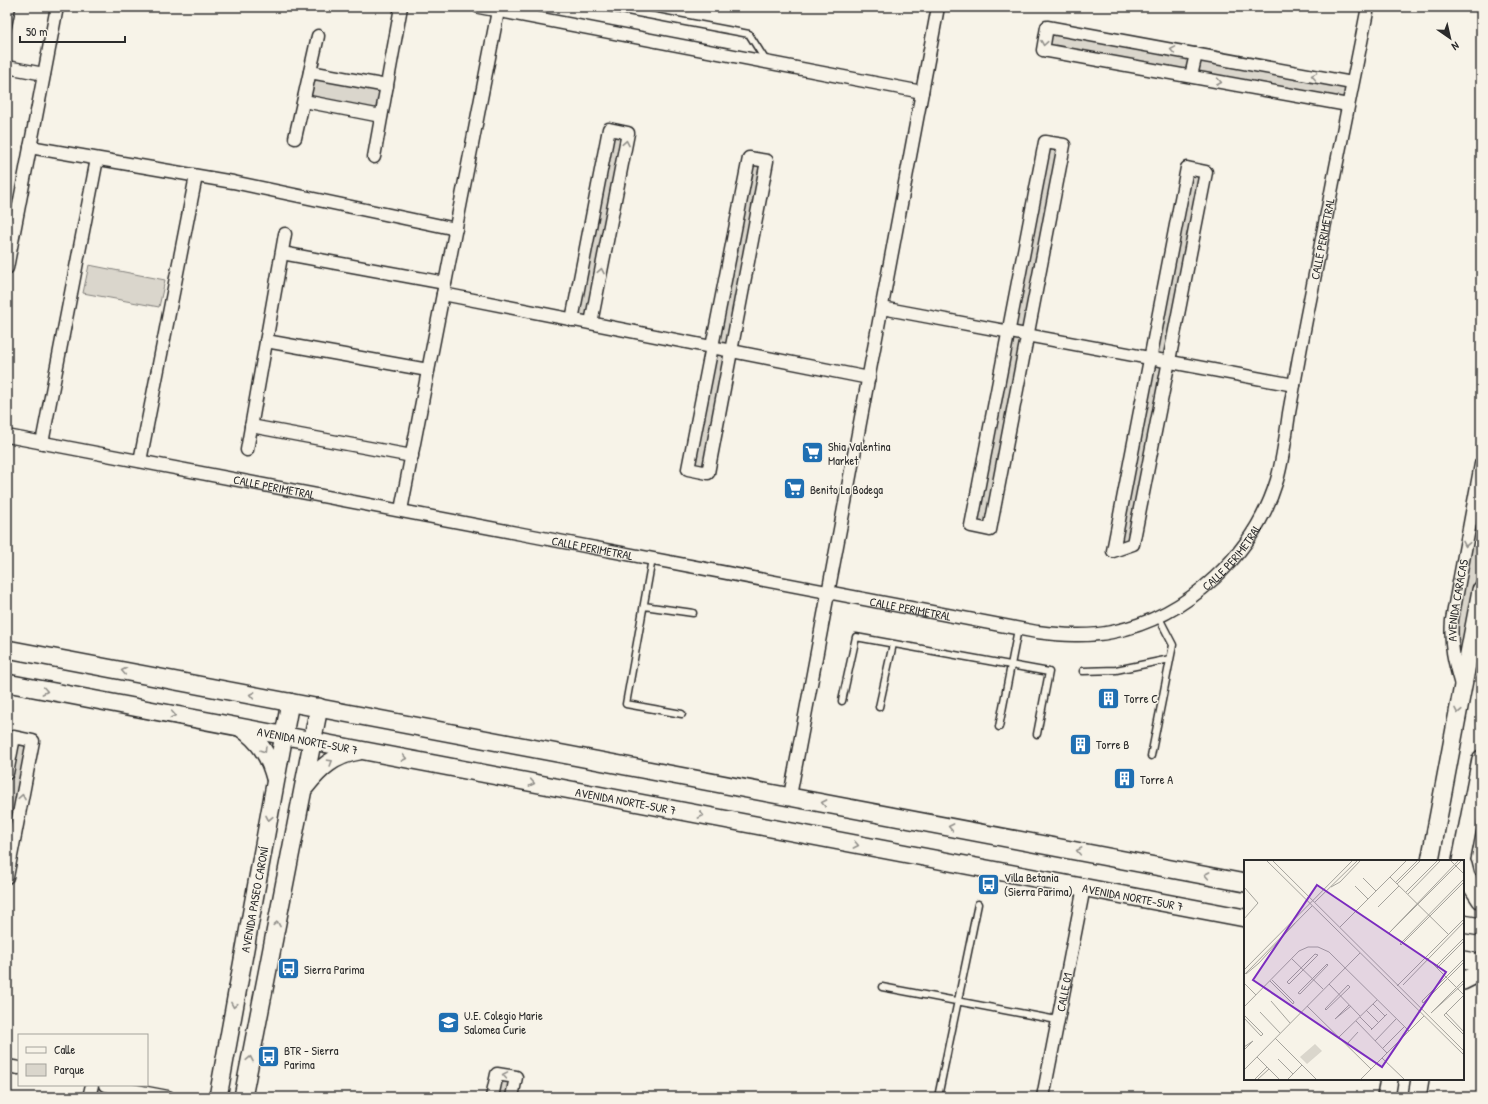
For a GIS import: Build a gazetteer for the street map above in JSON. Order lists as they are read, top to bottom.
{
  "streets": {
    "main road": ["AVENIDA CARACAS", "AVENIDA NORTE-SUR 7", "AVENIDA PASEO CARONÍ"],
    "street": ["CALLE PERIMETRAL", "CALLE 01"]
  },
  "crossings": [
    ["AVENIDA NORTE-SUR 7", "AVENIDA PASEO CARONÍ"],
    ["AVENIDA NORTE-SUR 7", "CALLE 01"]
  ],
  "one_way": ["AVENIDA CARACAS"],
  "places": {
    "supermarket": ["Shia Valentina Market", "Benito La Bodega"],
    "building": ["Torre C", "Torre B", "Torre A"],
    "bus stop": ["Villa Betania (Sierra Parima)", "Sierra Parima", "BTR - Sierra Parima"],
    "school or university": ["U.E. Colegio Marie Salomea Curie"]
  },
  "legend": ["Calle", "Parque"],
  "scale_bar": "50 m",
  "north": "bottom right"
}
